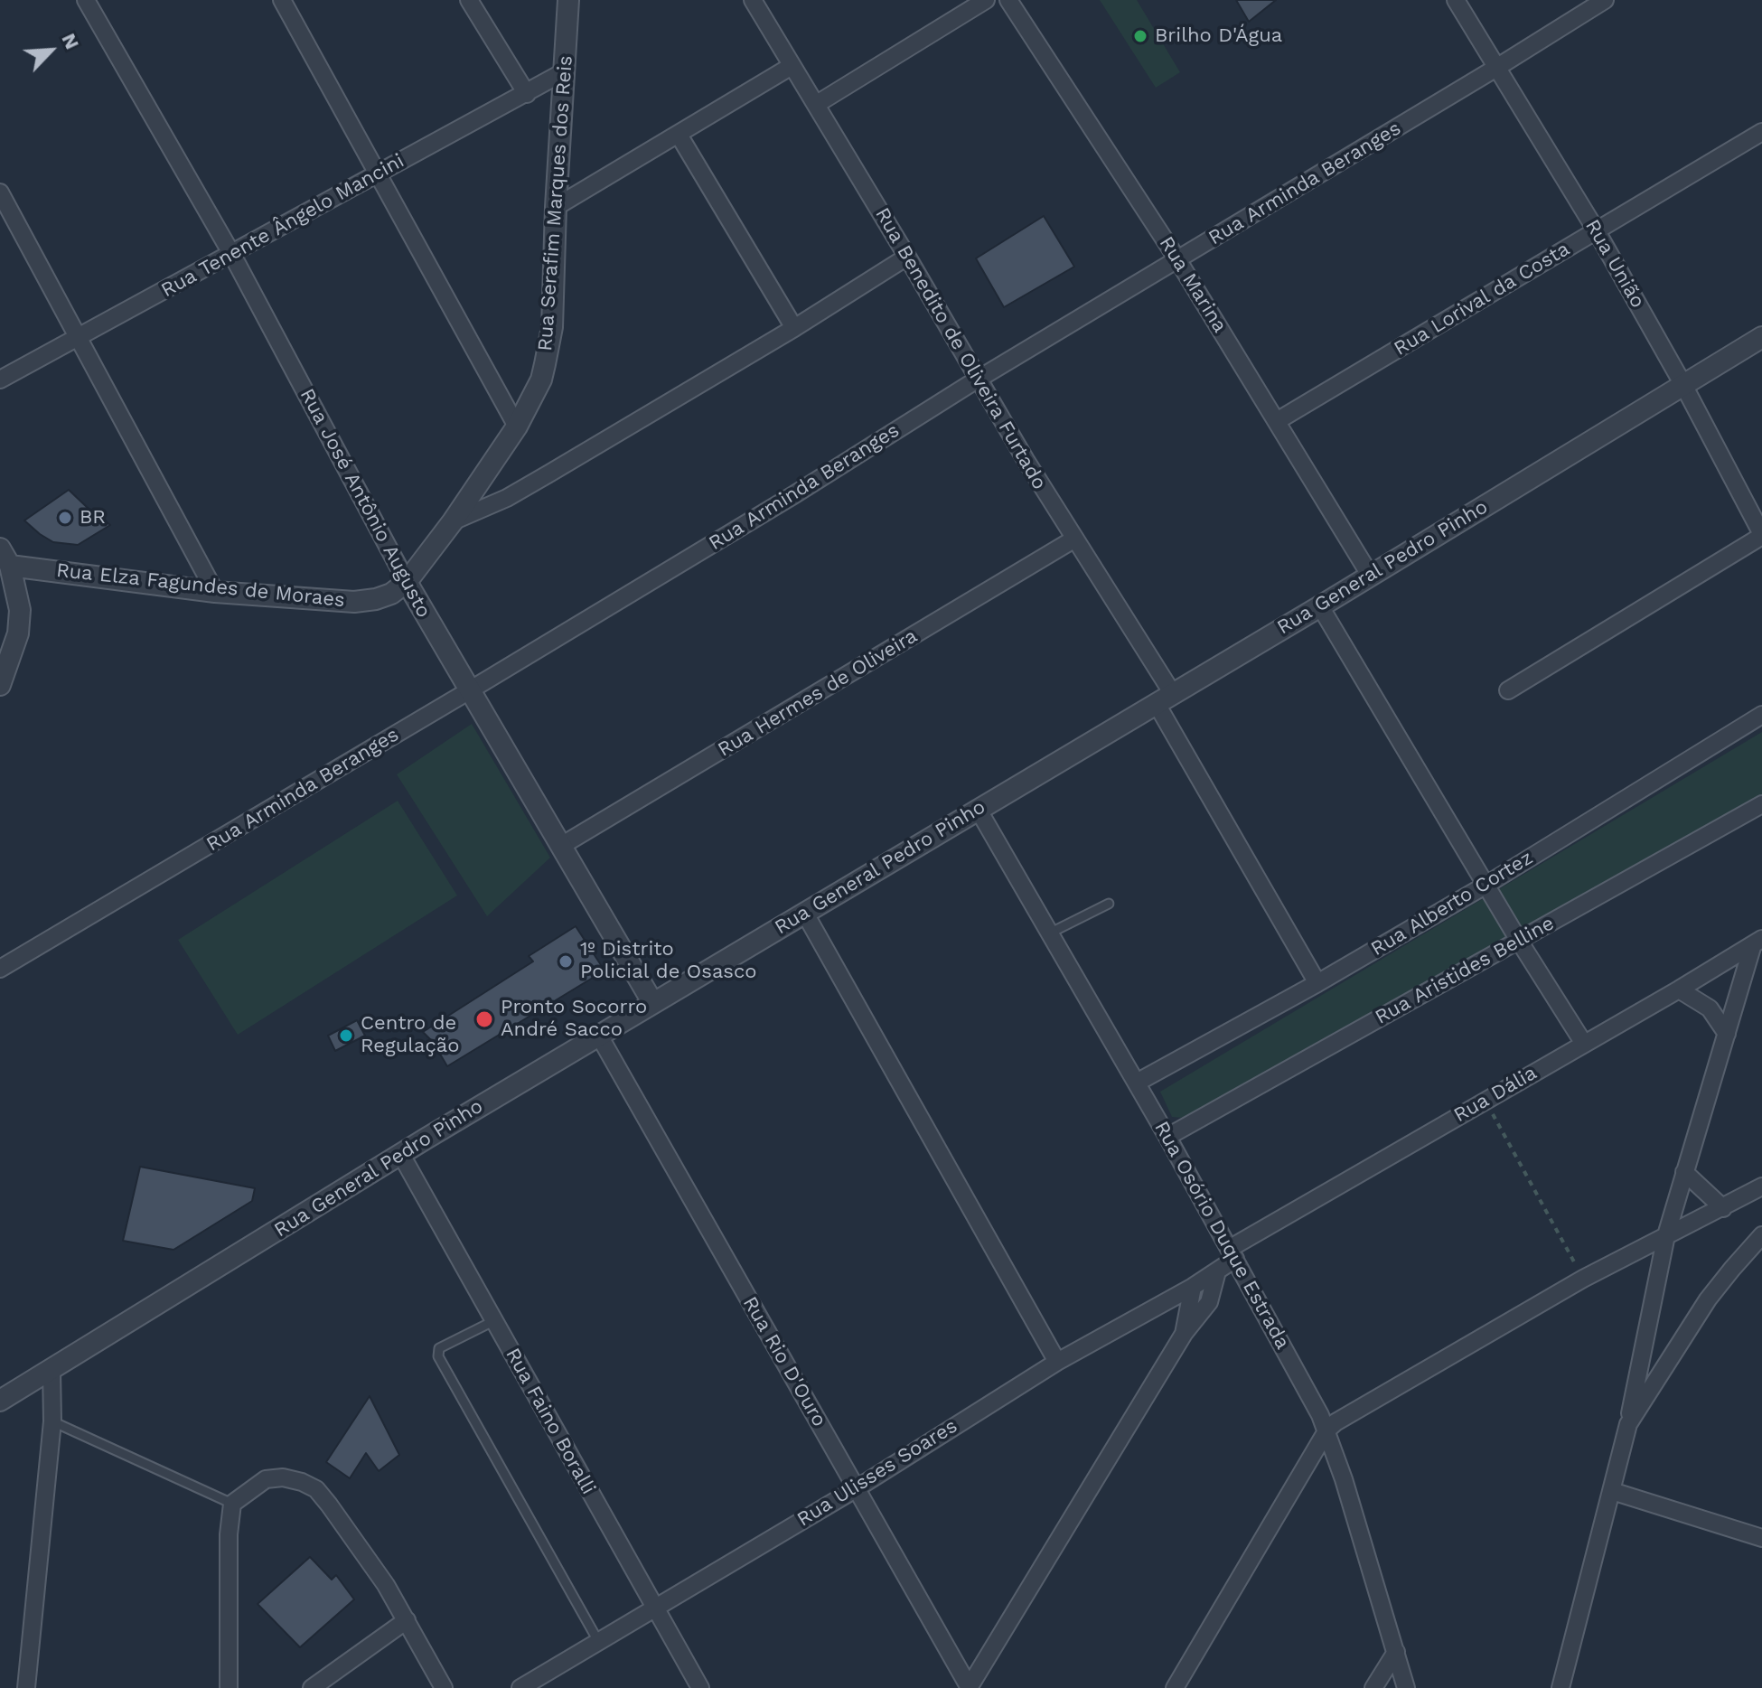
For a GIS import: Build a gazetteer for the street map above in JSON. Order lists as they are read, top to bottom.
{
  "streets": {
    "street": [
      "Rua Arminda Beranges",
      "Rua Serafim Marques dos Reis",
      "Rua Tenente Ângelo Mancini",
      "Rua União",
      "Rua Marina",
      "Rua Lorival da Costa",
      "Rua Benedito de Oliveira Furtado",
      "Rua José Antônio Augusto",
      "Rua General Pedro Pinho",
      "Rua Elza Fagundes de Moraes",
      "Rua Hermes de Oliveira",
      "Rua Alberto Cortez",
      "Rua Aristides Belline",
      "Rua Dália",
      "Rua Osório Duque Estrada",
      "Rua Rio D'Ouro",
      "Rua Faino Boralli",
      "Rua Ulisses Soares"
    ]
  },
  "crossings": [
    ["Rua Arminda Beranges", "Rua União"],
    ["Rua Arminda Beranges", "Rua Marina"],
    ["Rua Arminda Beranges", "Rua Benedito de Oliveira Furtado"],
    ["Rua Arminda Beranges", "Rua José Antônio Augusto"],
    ["Rua Serafim Marques dos Reis", "Rua Tenente Ângelo Mancini"],
    ["Rua Serafim Marques dos Reis", "Rua José Antônio Augusto"],
    ["Rua Serafim Marques dos Reis", "Rua Elza Fagundes de Moraes"],
    ["Rua Tenente Ângelo Mancini", "Rua José Antônio Augusto"],
    ["Rua União", "Rua Lorival da Costa"],
    ["Rua União", "Rua General Pedro Pinho"],
    ["Rua Marina", "Rua Lorival da Costa"],
    ["Rua Marina", "Rua General Pedro Pinho"],
    ["Rua Benedito de Oliveira Furtado", "Rua General Pedro Pinho"],
    ["Rua Benedito de Oliveira Furtado", "Rua Hermes de Oliveira"],
    ["Rua Benedito de Oliveira Furtado", "Rua Alberto Cortez"],
    ["Rua José Antônio Augusto", "Rua General Pedro Pinho"],
    ["Rua José Antônio Augusto", "Rua Elza Fagundes de Moraes"],
    ["Rua José Antônio Augusto", "Rua Hermes de Oliveira"],
    ["Rua General Pedro Pinho", "Rua Osório Duque Estrada"],
    ["Rua General Pedro Pinho", "Rua Rio D'Ouro"],
    ["Rua General Pedro Pinho", "Rua Faino Boralli"],
    ["Rua Alberto Cortez", "Rua Osório Duque Estrada"],
    ["Rua Aristides Belline", "Rua Osório Duque Estrada"],
    ["Rua Dália", "Rua Osório Duque Estrada"],
    ["Rua Dália", "Rua Ulisses Soares"],
    ["Rua Osório Duque Estrada", "Rua Ulisses Soares"],
    ["Rua Rio D'Ouro", "Rua Ulisses Soares"],
    ["Rua Faino Boralli", "Rua Ulisses Soares"]
  ],
  "places": [
    "Brilho D'Água",
    "BR",
    "1º Distrito Policial de Osasco",
    "Pronto Socorro André Sacco",
    "Centro de Regulação"
  ],
  "north": "top right"
}
